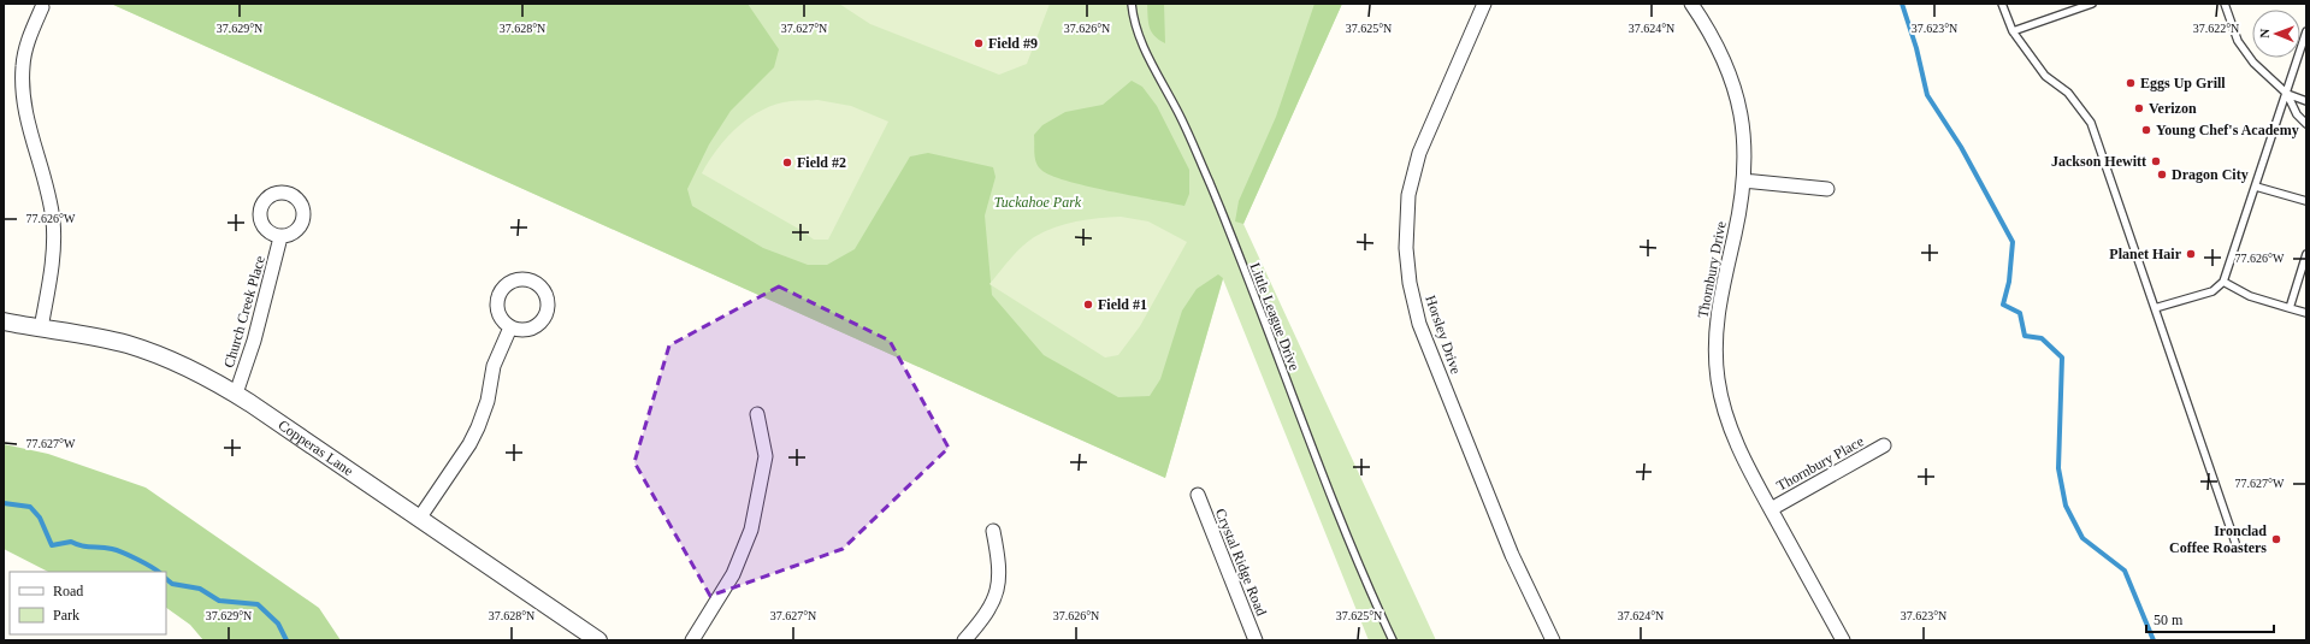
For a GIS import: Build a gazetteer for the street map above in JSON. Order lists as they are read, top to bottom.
{
  "streets": {
    "street": [
      "Thornbury Drive",
      "Church Creek Place",
      "Horsley Drive",
      "Copperas Lane",
      "Thornbury Place",
      "Crystal Ridge Road"
    ],
    "lane": ["Little League Drive"]
  },
  "crossings": [
    ["Thornbury Drive", "Thornbury Place"],
    ["Church Creek Place", "Copperas Lane"]
  ],
  "parks": ["Tuckahoe Park"],
  "places": [
    "Field #9",
    "Eggs Up Grill",
    "Verizon",
    "Young Chef's Academy",
    "Jackson Hewitt",
    "Field #2",
    "Dragon City",
    "Planet Hair",
    "Field #1",
    "Ironclad Coffee Roasters"
  ],
  "legend": ["Road", "Park"],
  "scale_bar": "50 m",
  "north": "left",
  "coordinates": [
    "37.629°N",
    "37.628°N",
    "37.627°N",
    "37.626°N",
    "37.625°N",
    "37.624°N",
    "37.623°N",
    "37.622°N",
    "77.626°W",
    "77.627°W"
  ]
}
